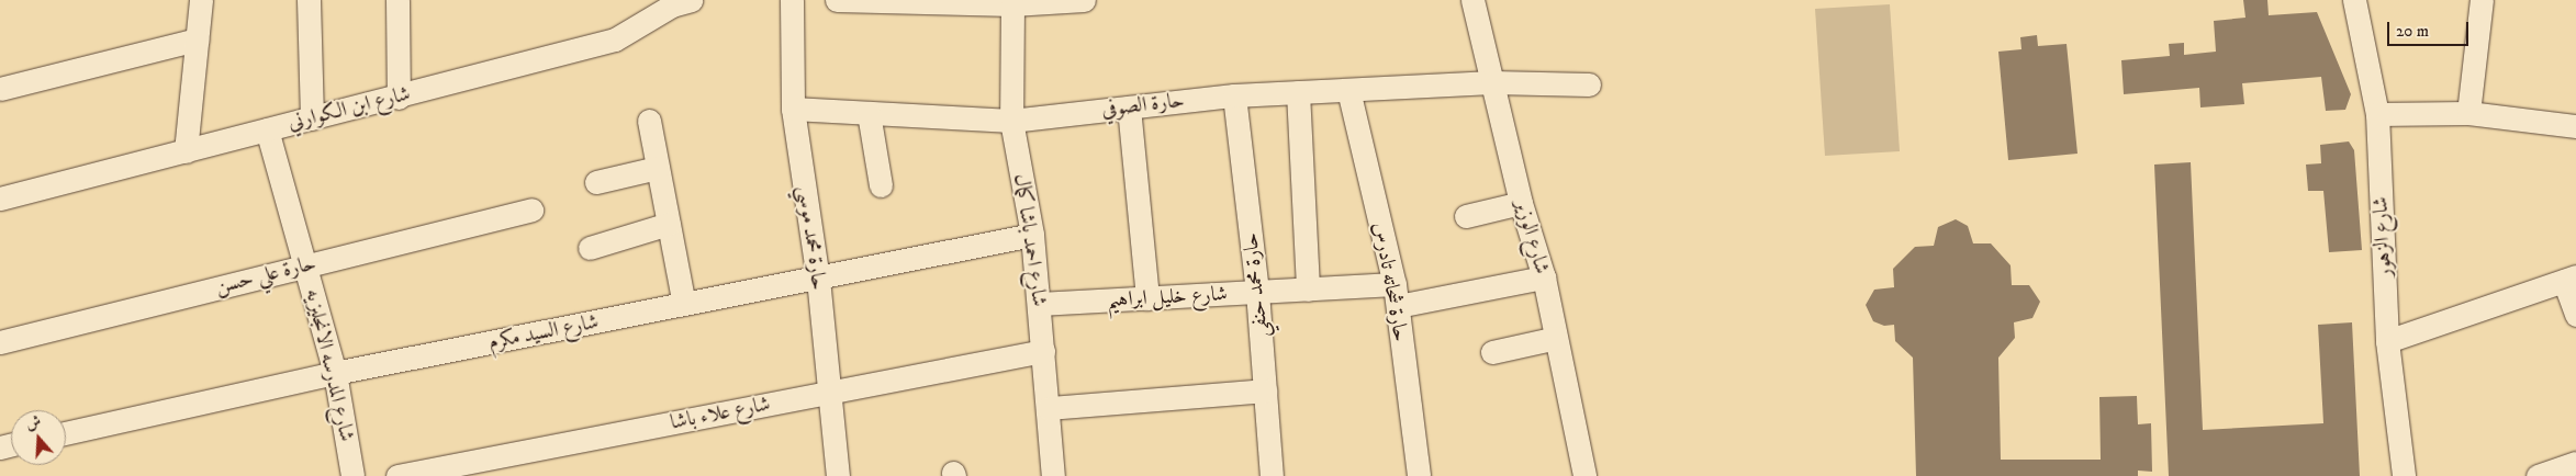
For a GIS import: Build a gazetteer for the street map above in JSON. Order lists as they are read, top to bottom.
{
  "streets": {
    "street": [
      "حارة الصوفي",
      "شارع ابن الكوارني",
      "شارع الوزير",
      "شارع الزهور",
      "حارة محمد موسي",
      "شارع احمد باشا كمال",
      "حارة علي حسن",
      "حارة شحاته تادرس",
      "حارة محمد حنفي",
      "شارع خليل ابراهيم",
      "شارع السيد مكرم",
      "شارع المدرسه الانجليزيه",
      "شارع علاء باشا"
    ]
  },
  "crossings": [
    ["حارة الصوفي", "شارع الوزير"],
    ["حارة الصوفي", "حارة محمد موسي"],
    ["حارة الصوفي", "شارع احمد باشا كمال"],
    ["حارة الصوفي", "حارة شحاته تادرس"],
    ["حارة الصوفي", "حارة محمد حنفي"],
    ["شارع ابن الكوارني", "شارع المدرسه الانجليزيه"],
    ["شارع الوزير", "شارع خليل ابراهيم"],
    ["حارة محمد موسي", "شارع السيد مكرم"],
    ["حارة محمد موسي", "شارع علاء باشا"],
    ["شارع احمد باشا كمال", "شارع خليل ابراهيم"],
    ["شارع احمد باشا كمال", "شارع السيد مكرم"],
    ["شارع احمد باشا كمال", "شارع علاء باشا"],
    ["حارة علي حسن", "شارع المدرسه الانجليزيه"],
    ["حارة شحاته تادرس", "شارع خليل ابراهيم"],
    ["حارة محمد حنفي", "شارع خليل ابراهيم"],
    ["شارع السيد مكرم", "شارع المدرسه الانجليزيه"]
  ],
  "scale_bar": "20 m",
  "north": "top"
}
